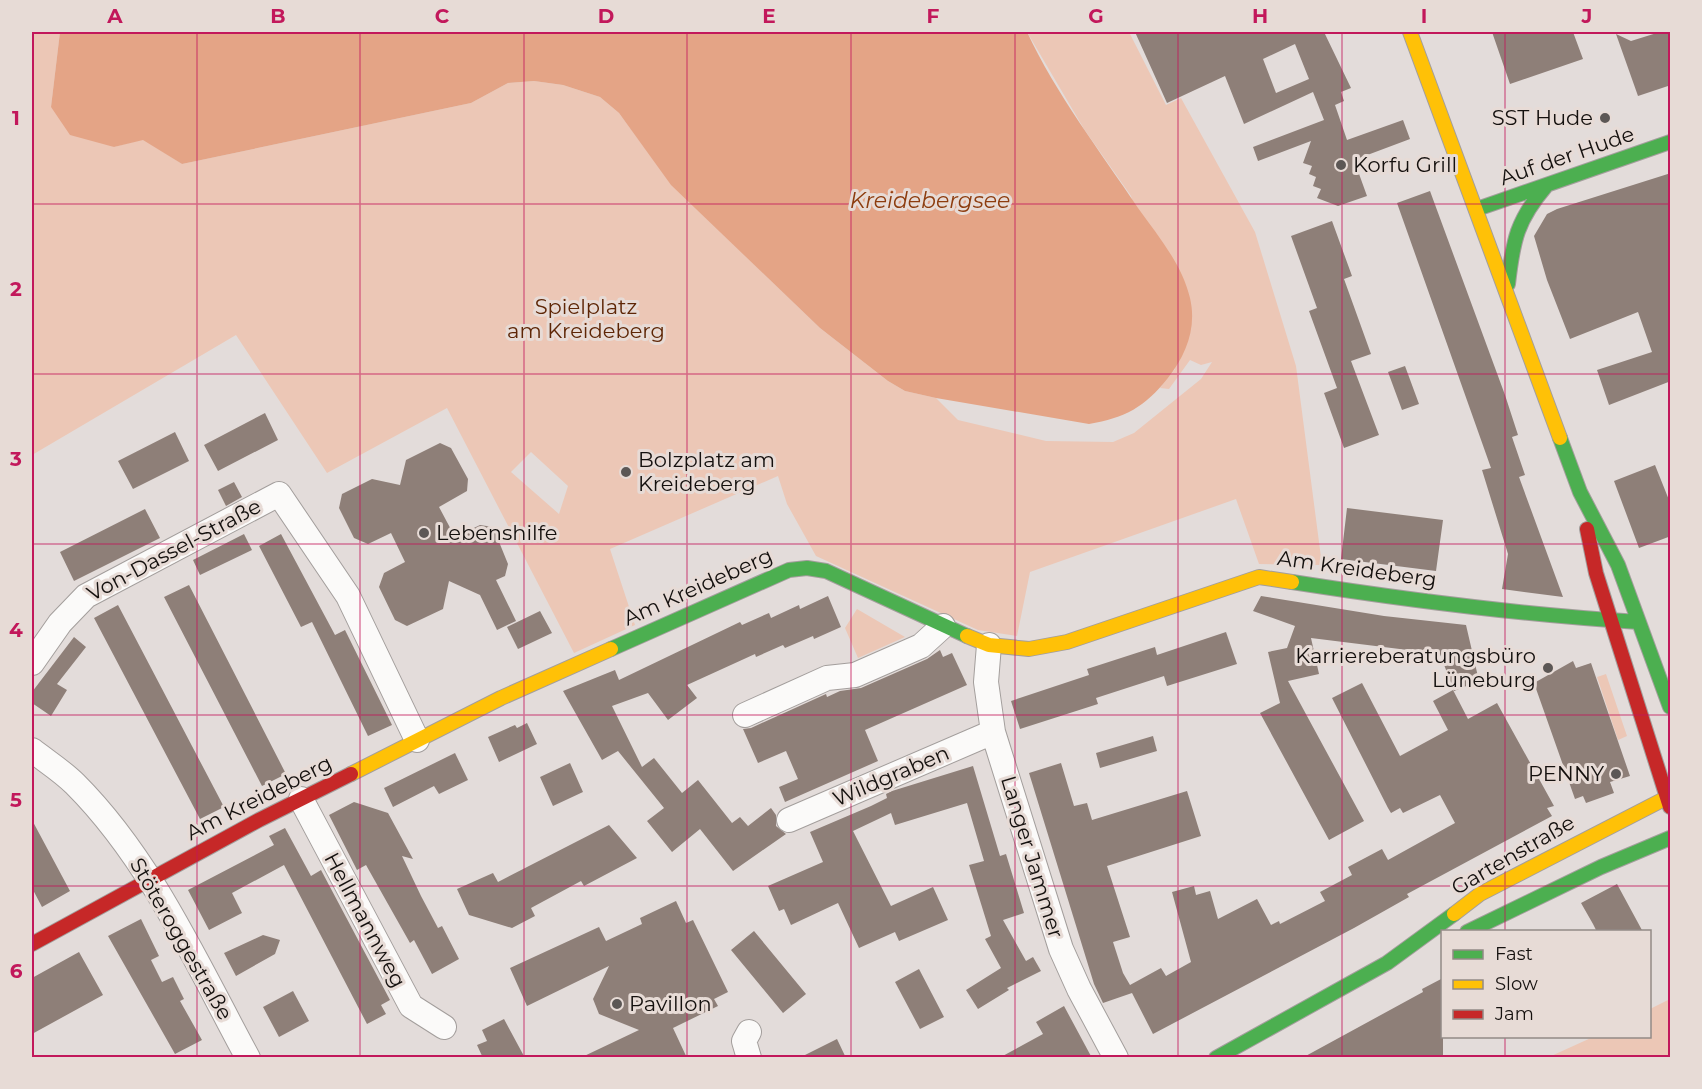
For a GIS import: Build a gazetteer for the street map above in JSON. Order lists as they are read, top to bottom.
{
  "streets": {
    "street": [
      "Auf der Hude",
      "Von-Dassel-Straße",
      "Am Kreideberg",
      "Wildgraben",
      "Gartenstraße",
      "Langer Jammer",
      "Hellmannweg",
      "Stöteroggestraße"
    ]
  },
  "crossings": [
    ["Von-Dassel-Straße", "Am Kreideberg"],
    ["Am Kreideberg", "Langer Jammer"],
    ["Am Kreideberg", "Hellmannweg"],
    ["Am Kreideberg", "Stöteroggestraße"],
    ["Wildgraben", "Langer Jammer"]
  ],
  "water": ["Kreidebergsee"],
  "parks": ["Spielplatz am Kreideberg"],
  "places": [
    "SST Hude",
    "Korfu Grill",
    "Bolzplatz am Kreideberg",
    "Lebenshilfe",
    "Karriereberatungsbüro Lüneburg",
    "PENNY",
    "Pavillon"
  ],
  "legend": ["Fast", "Slow", "Jam"],
  "grid": {
    "columns": [
      "A",
      "B",
      "C",
      "D",
      "E",
      "F",
      "G",
      "H",
      "I",
      "J"
    ],
    "rows": [
      "1",
      "2",
      "3",
      "4",
      "5",
      "6"
    ]
  }
}
